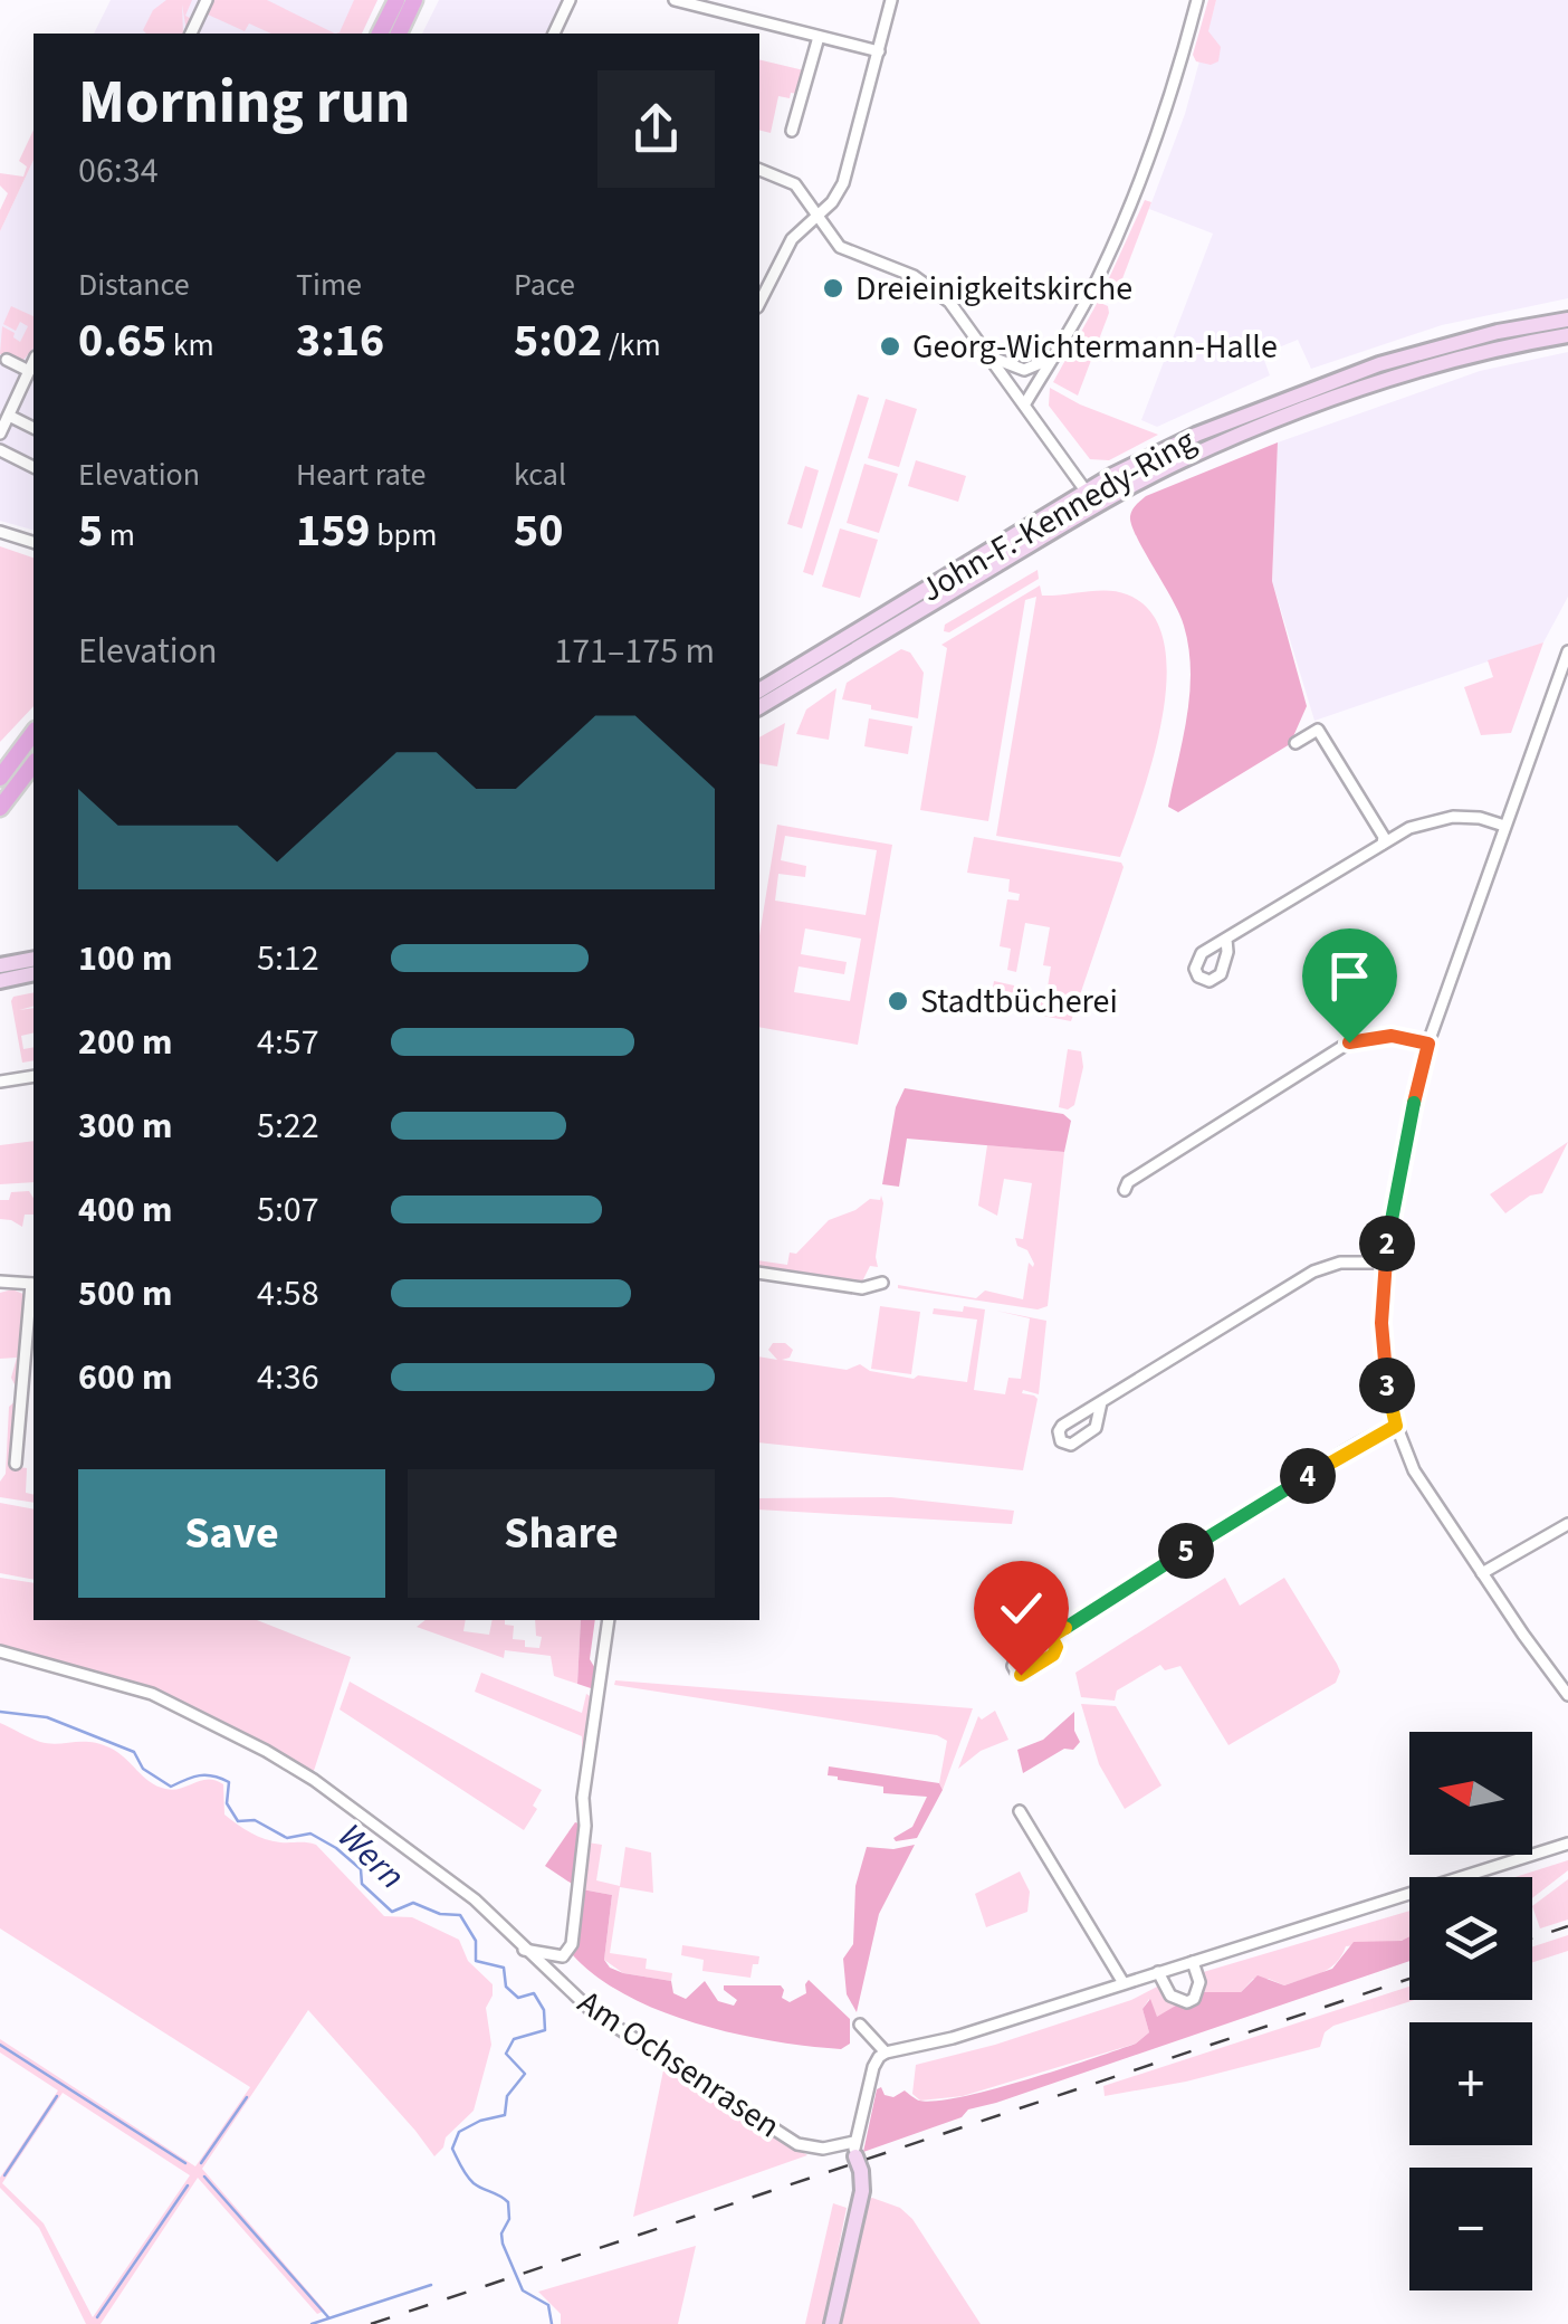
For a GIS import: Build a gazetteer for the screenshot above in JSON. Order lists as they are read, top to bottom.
{
  "streets": {
    "main road": ["John-F.-Kennedy-Ring"],
    "street": ["Am Ochsenrasen"]
  },
  "water": ["Wern"],
  "places": ["Dreieinigkeitskirche", "Georg-Wichtermann-Halle", "Stadtbücherei"],
  "north": "left",
  "page": {
    "heading": ["Morning run", "06:34"],
    "stats": [
      ["Distance", "0.65 km"],
      ["Time", "3:16"],
      ["Pace", "5:02 /km"],
      ["Elevation", "5 m"],
      ["Heart rate", "159 bpm"],
      ["kcal", "50"]
    ],
    "chart": ["Elevation", "171–175 m"],
    "list": [
      {
        "name": "100 m",
        "note": "5:12"
      },
      {
        "name": "200 m",
        "note": "4:57"
      },
      {
        "name": "300 m",
        "note": "5:22"
      },
      {
        "name": "400 m",
        "note": "5:07"
      },
      {
        "name": "500 m",
        "note": "4:58"
      },
      {
        "name": "600 m",
        "note": "4:36"
      }
    ],
    "pins": [
      "2",
      "3",
      "4",
      "5"
    ],
    "buttons": ["Save", "Share"],
    "map_buttons": ["+", "−"]
  }
}
